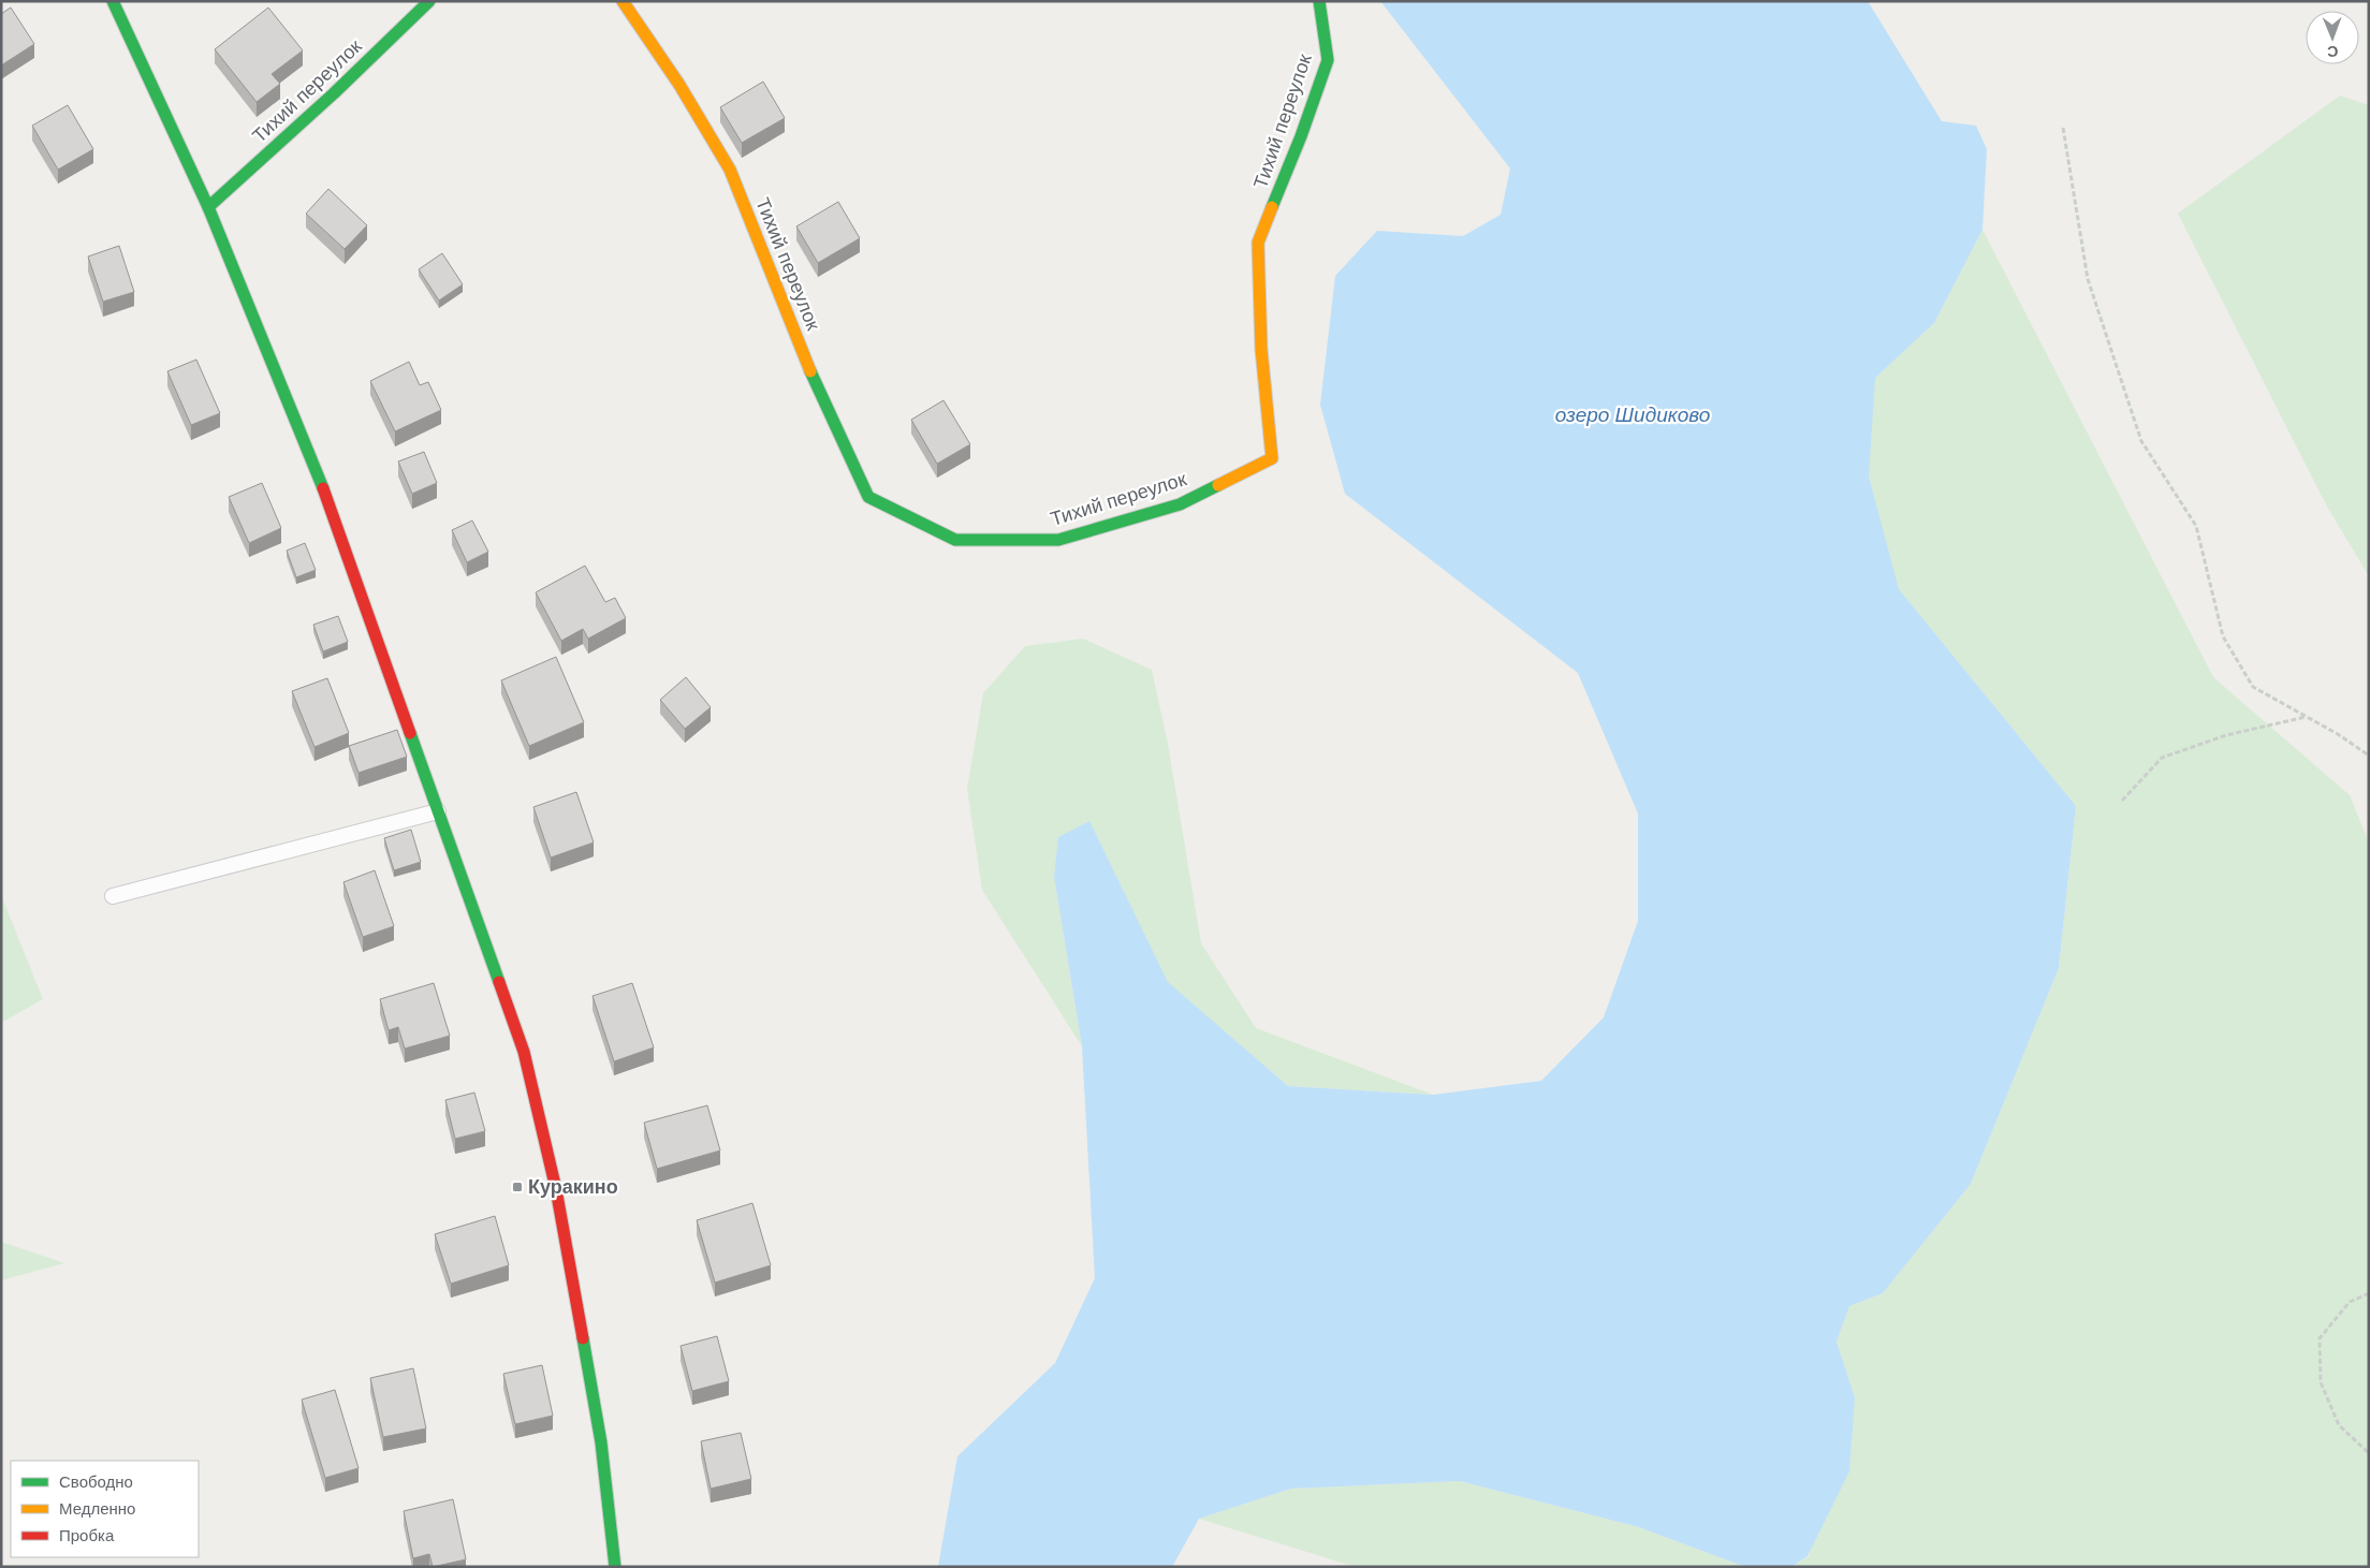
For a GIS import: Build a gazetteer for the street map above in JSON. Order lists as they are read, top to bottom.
{
  "streets": {
    "street": ["Тихий переулок"]
  },
  "water": ["озеро Шидиково"],
  "places": {
    "transit": ["Куракино"]
  },
  "legend": ["Свободно", "Медленно", "Пробка"],
  "north": "bottom"
}
